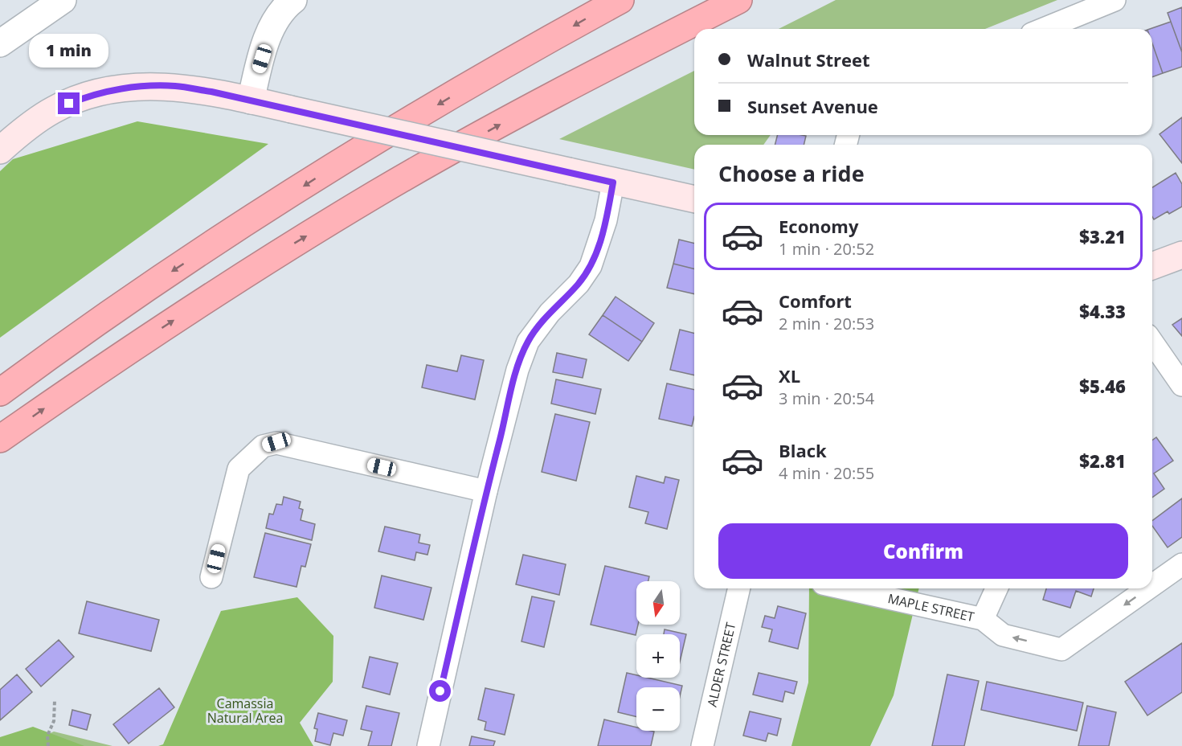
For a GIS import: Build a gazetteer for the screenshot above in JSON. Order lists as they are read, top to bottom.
{
  "streets": {
    "street": ["MAPLE STREET", "ALDER STREET"]
  },
  "one_way": ["MAPLE STREET"],
  "parks": ["Camassia Natural Area"],
  "north": "bottom",
  "page": {
    "banner": ["Walnut Street", "Sunset Avenue"],
    "bubble": "1 min",
    "heading": "Choose a ride",
    "list": [
      {
        "name": "Economy",
        "note": "1 min · 20:52",
        "value": "$3.21"
      },
      {
        "name": "Comfort",
        "note": "2 min · 20:53",
        "value": "$4.33"
      },
      {
        "name": "XL",
        "note": "3 min · 20:54",
        "value": "$5.46"
      },
      {
        "name": "Black",
        "note": "4 min · 20:55",
        "value": "$2.81"
      }
    ],
    "buttons": "Confirm",
    "map_buttons": ["+", "−"]
  }
}
